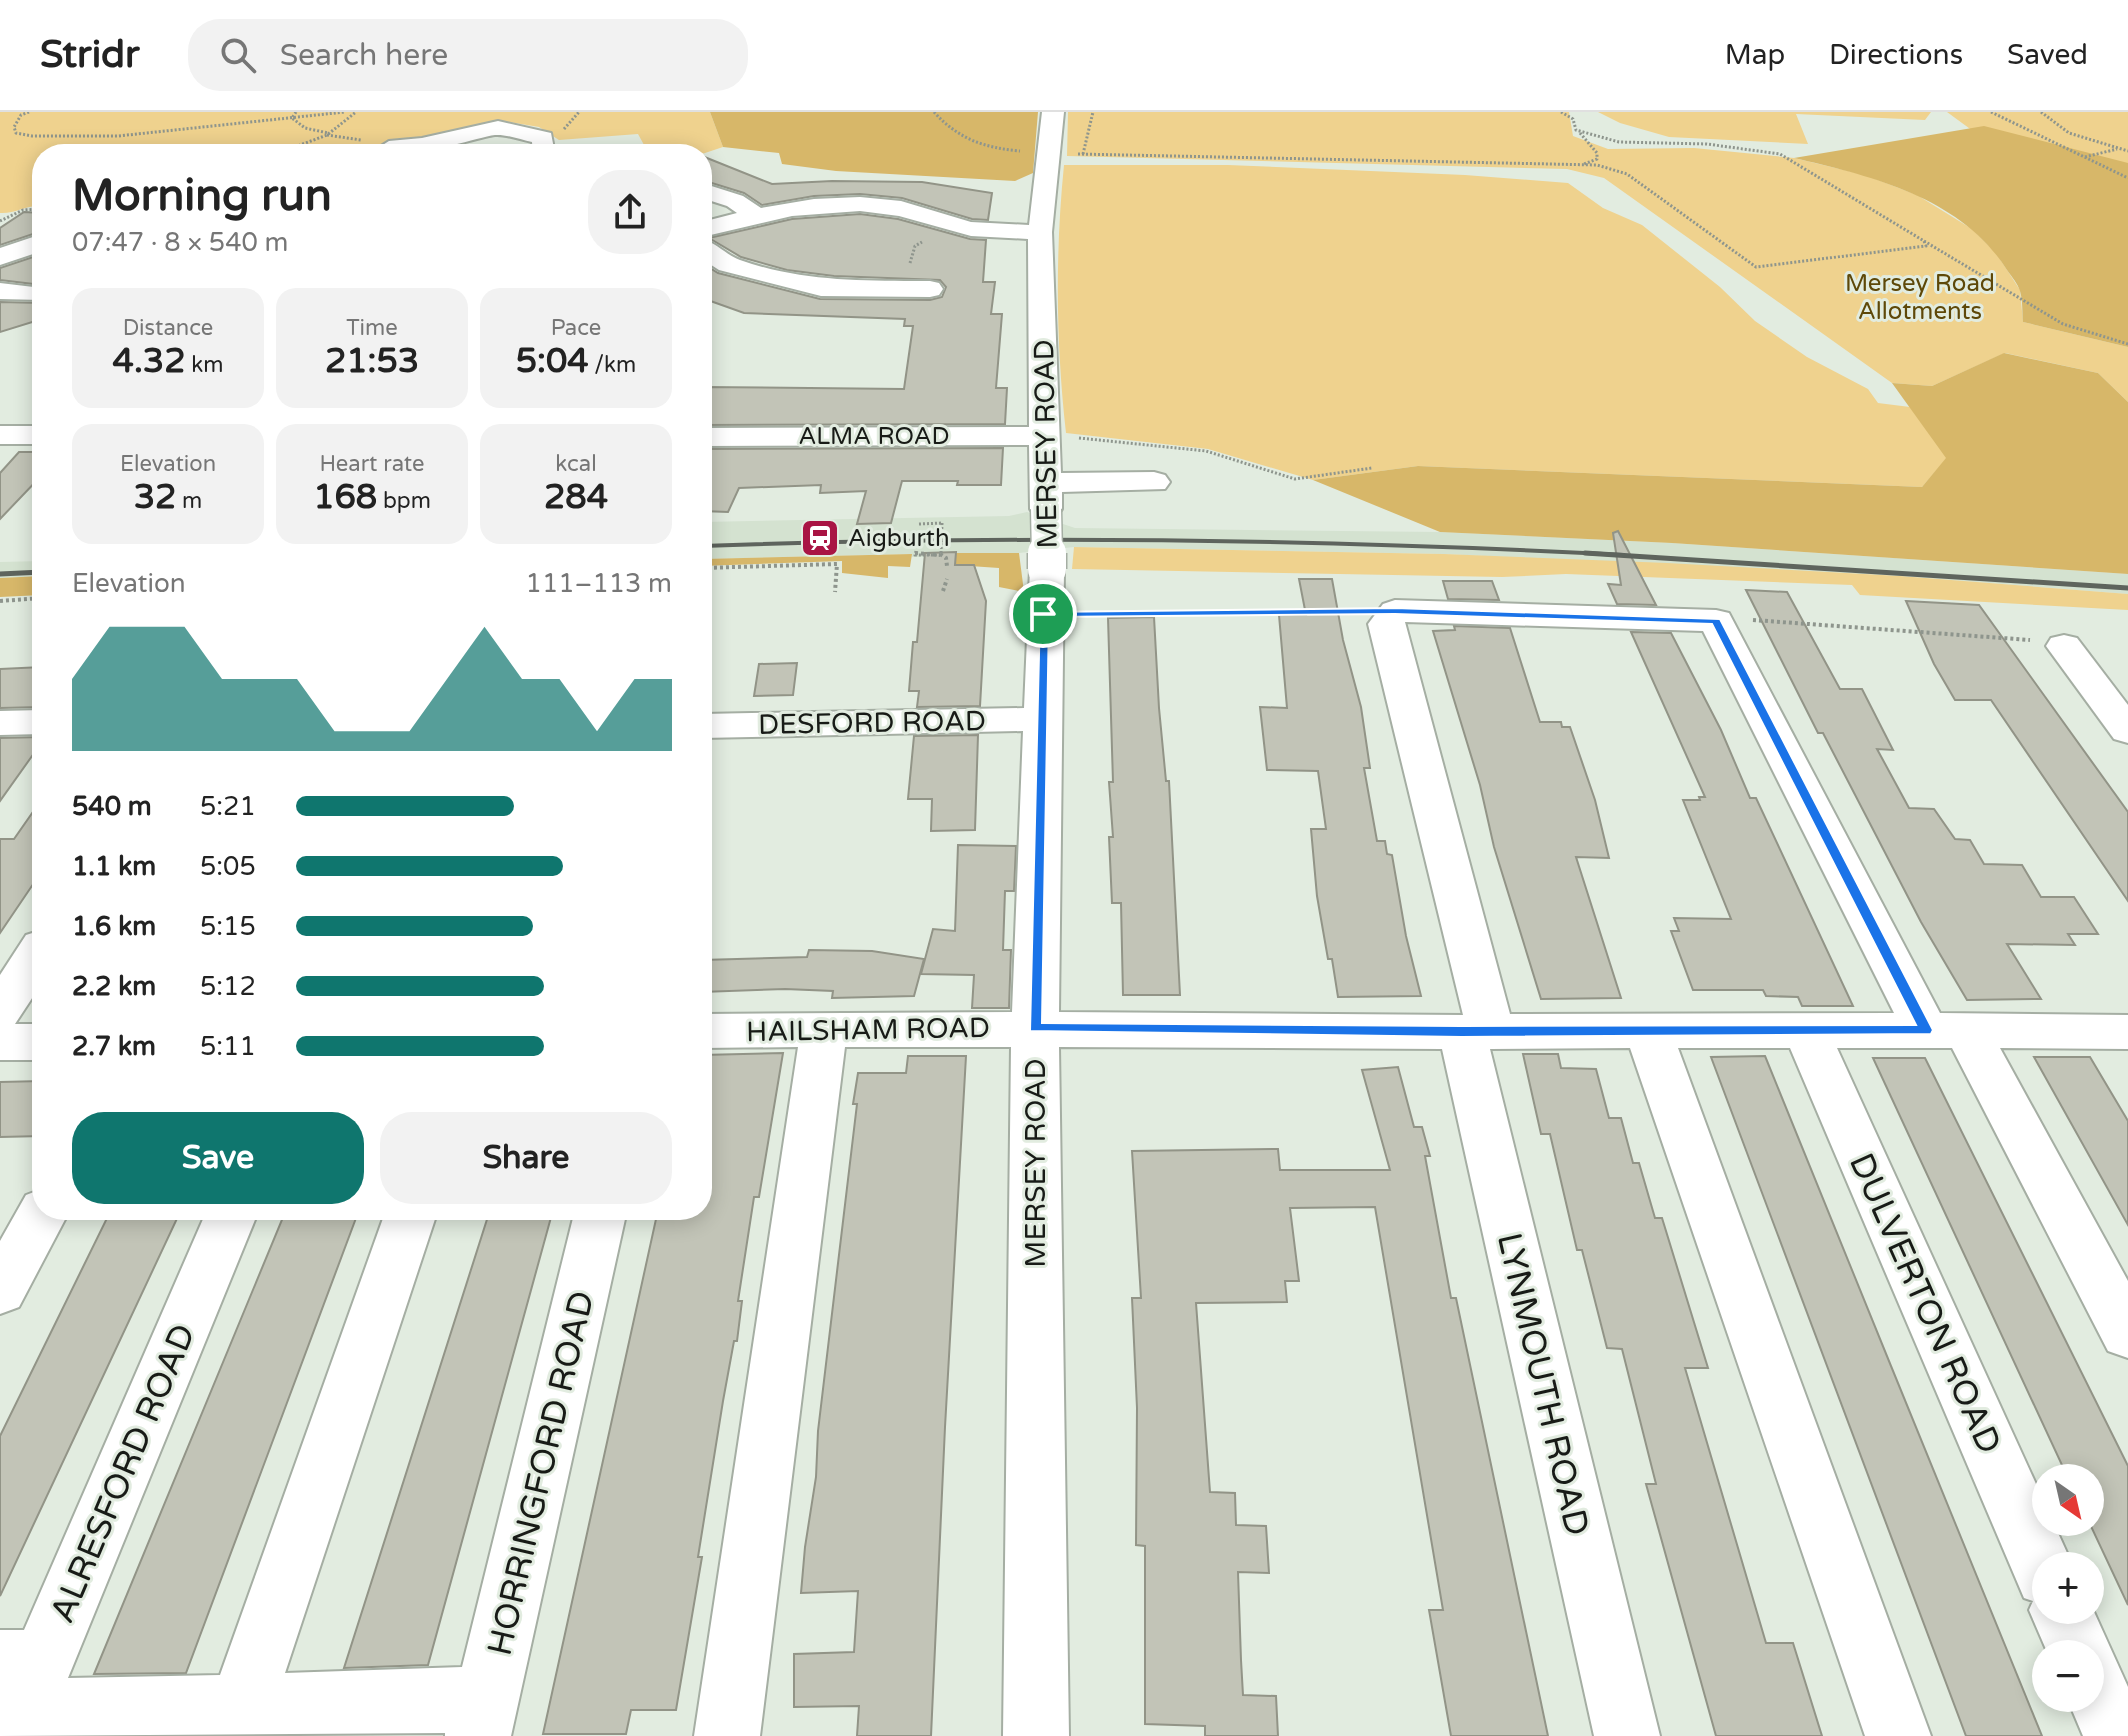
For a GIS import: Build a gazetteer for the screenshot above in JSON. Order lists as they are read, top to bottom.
{
  "streets": {
    "street": [
      "ALMA ROAD",
      "MERSEY ROAD",
      "DESFORD ROAD",
      "HAILSHAM ROAD",
      "DULVERTON ROAD",
      "LYNMOUTH ROAD",
      "ALRESFORD ROAD",
      "HORRINGFORD ROAD"
    ]
  },
  "crossings": [
    ["ALMA ROAD", "MERSEY ROAD"],
    ["MERSEY ROAD", "DESFORD ROAD"],
    ["MERSEY ROAD", "HAILSHAM ROAD"],
    ["HAILSHAM ROAD", "DULVERTON ROAD"],
    ["HAILSHAM ROAD", "LYNMOUTH ROAD"]
  ],
  "parks": ["Mersey Road Allotments"],
  "places": {
    "station": ["Aigburth"]
  },
  "north": "bottom right",
  "page": {
    "header": "Stridr",
    "search": "Search here",
    "nav": ["Map", "Directions", "Saved"],
    "heading": ["Morning run", "07:47 · 8 × 540 m"],
    "stats": [
      ["Distance", "4.32 km"],
      ["Time", "21:53"],
      ["Pace", "5:04 /km"],
      ["Elevation", "32 m"],
      ["Heart rate", "168 bpm"],
      ["kcal", "284"]
    ],
    "chart": ["Elevation", "111–113 m"],
    "list": [
      {
        "name": "540 m",
        "note": "5:21"
      },
      {
        "name": "1.1 km",
        "note": "5:05"
      },
      {
        "name": "1.6 km",
        "note": "5:15"
      },
      {
        "name": "2.2 km",
        "note": "5:12"
      },
      {
        "name": "2.7 km",
        "note": "5:11"
      }
    ],
    "buttons": ["Save", "Share"],
    "map_buttons": ["+", "−"]
  }
}
